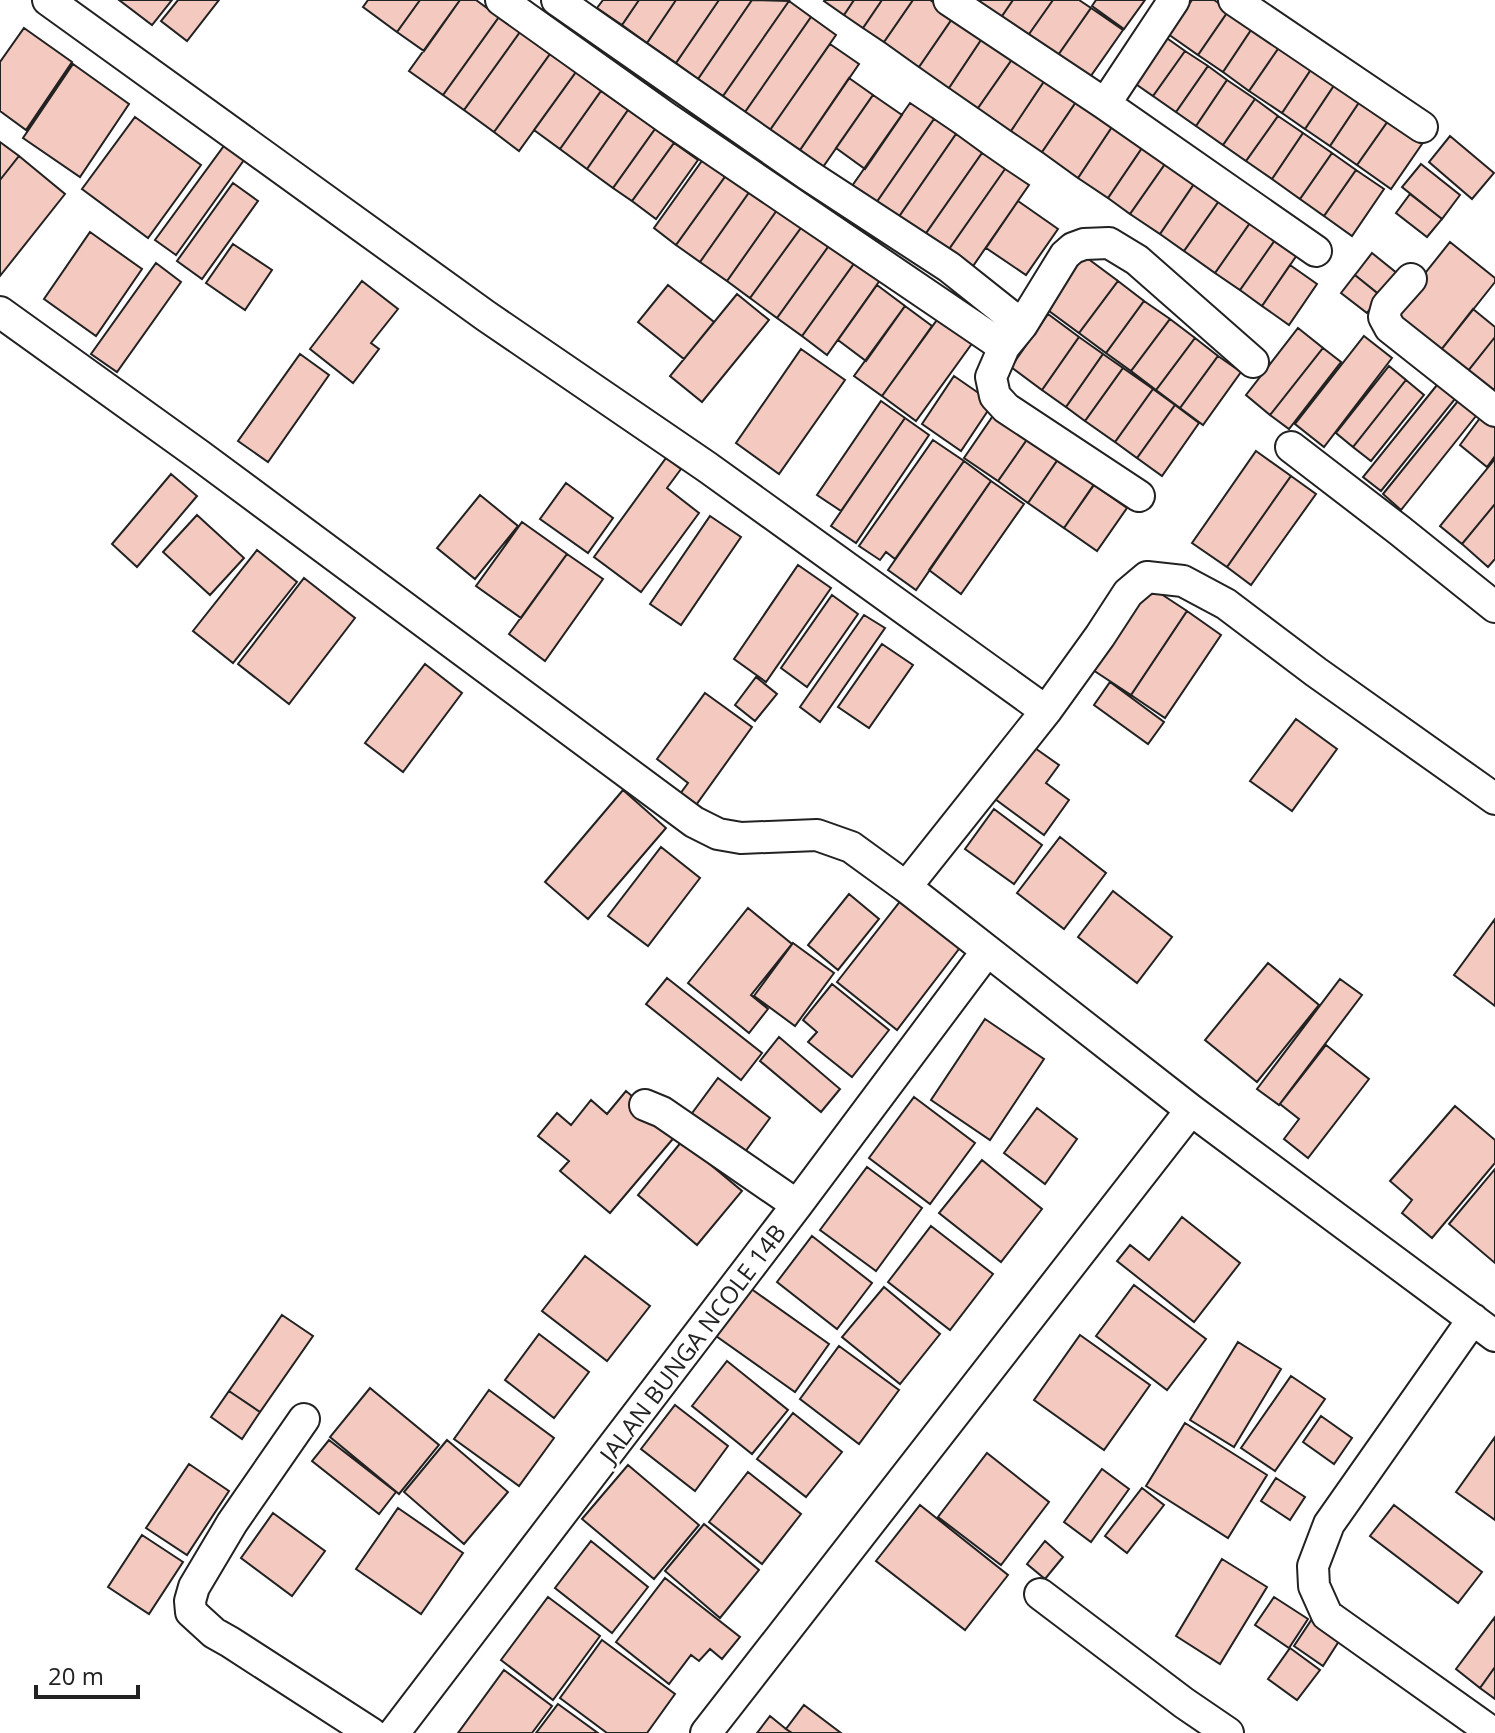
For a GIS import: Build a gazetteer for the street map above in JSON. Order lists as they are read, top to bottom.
{
  "streets": {
    "street": ["JALAN BUNGA NCOLE 14B"]
  },
  "scale_bar": "20 m"
}
